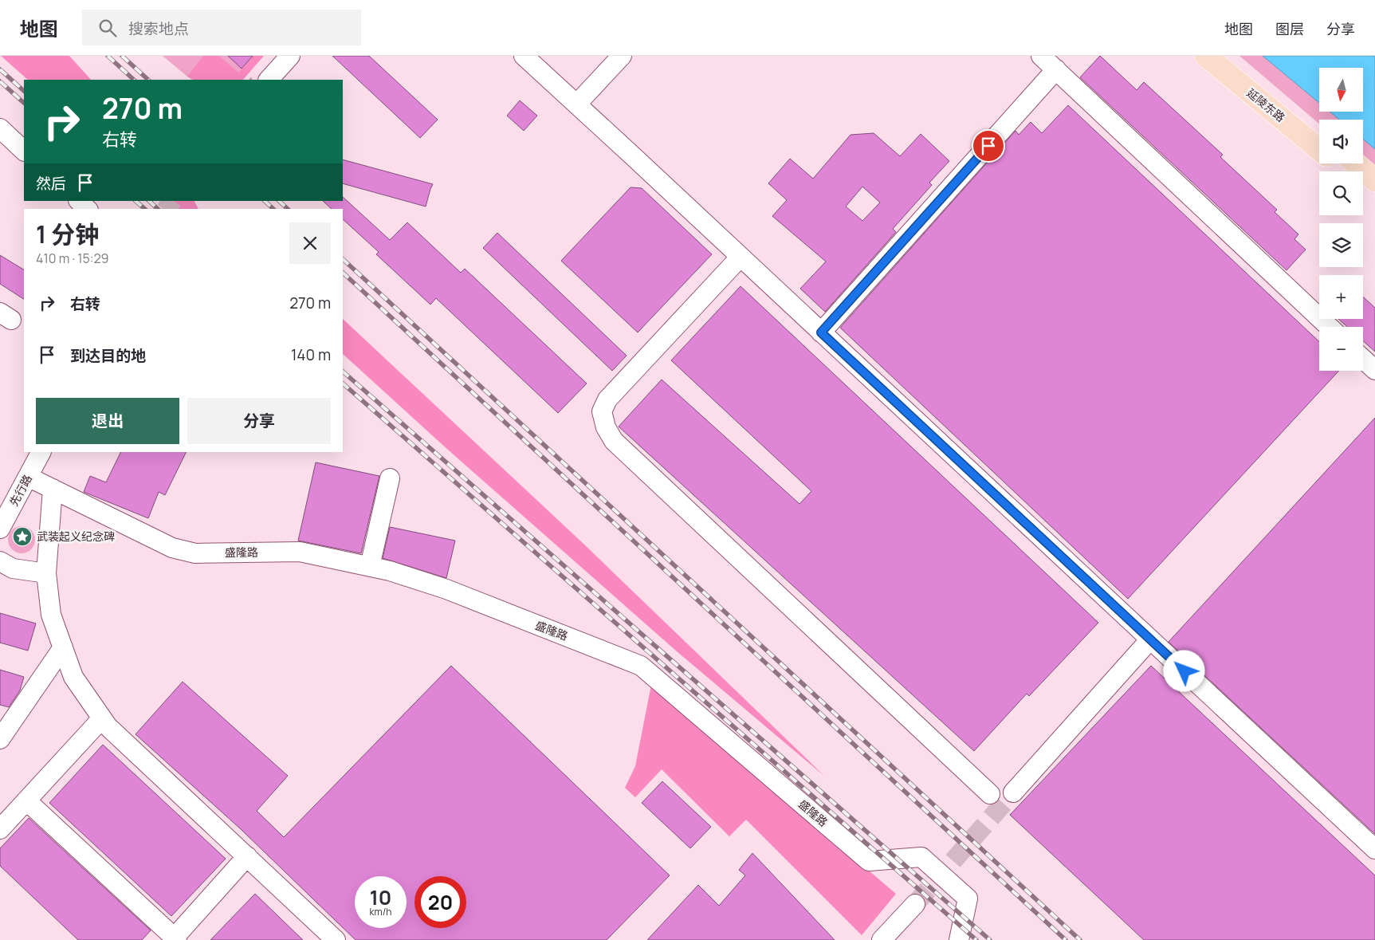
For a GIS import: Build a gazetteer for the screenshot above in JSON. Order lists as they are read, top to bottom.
{
  "streets": {
    "main road": ["延陵东路"],
    "street": ["先行路", "盛隆路"]
  },
  "crossings": [
    ["先行路", "盛隆路"]
  ],
  "places": {
    "place": ["武装起义纪念碑"]
  },
  "north": "bottom",
  "page": {
    "header": "地图",
    "search": "搜索地点",
    "nav": ["地图", "图层", "分享"],
    "map_buttons": ["+", "−"],
    "turn": ["270 m", "右转"],
    "then": "然后",
    "heading": ["1 分钟", "410 m · 15:29"],
    "list": [
      {
        "name": "右转",
        "value": "270 m"
      },
      {
        "name": "到达目的地",
        "value": "140 m"
      }
    ],
    "buttons": ["退出", "分享"],
    "speed": "10 km/h",
    "limit": "20"
  }
}
